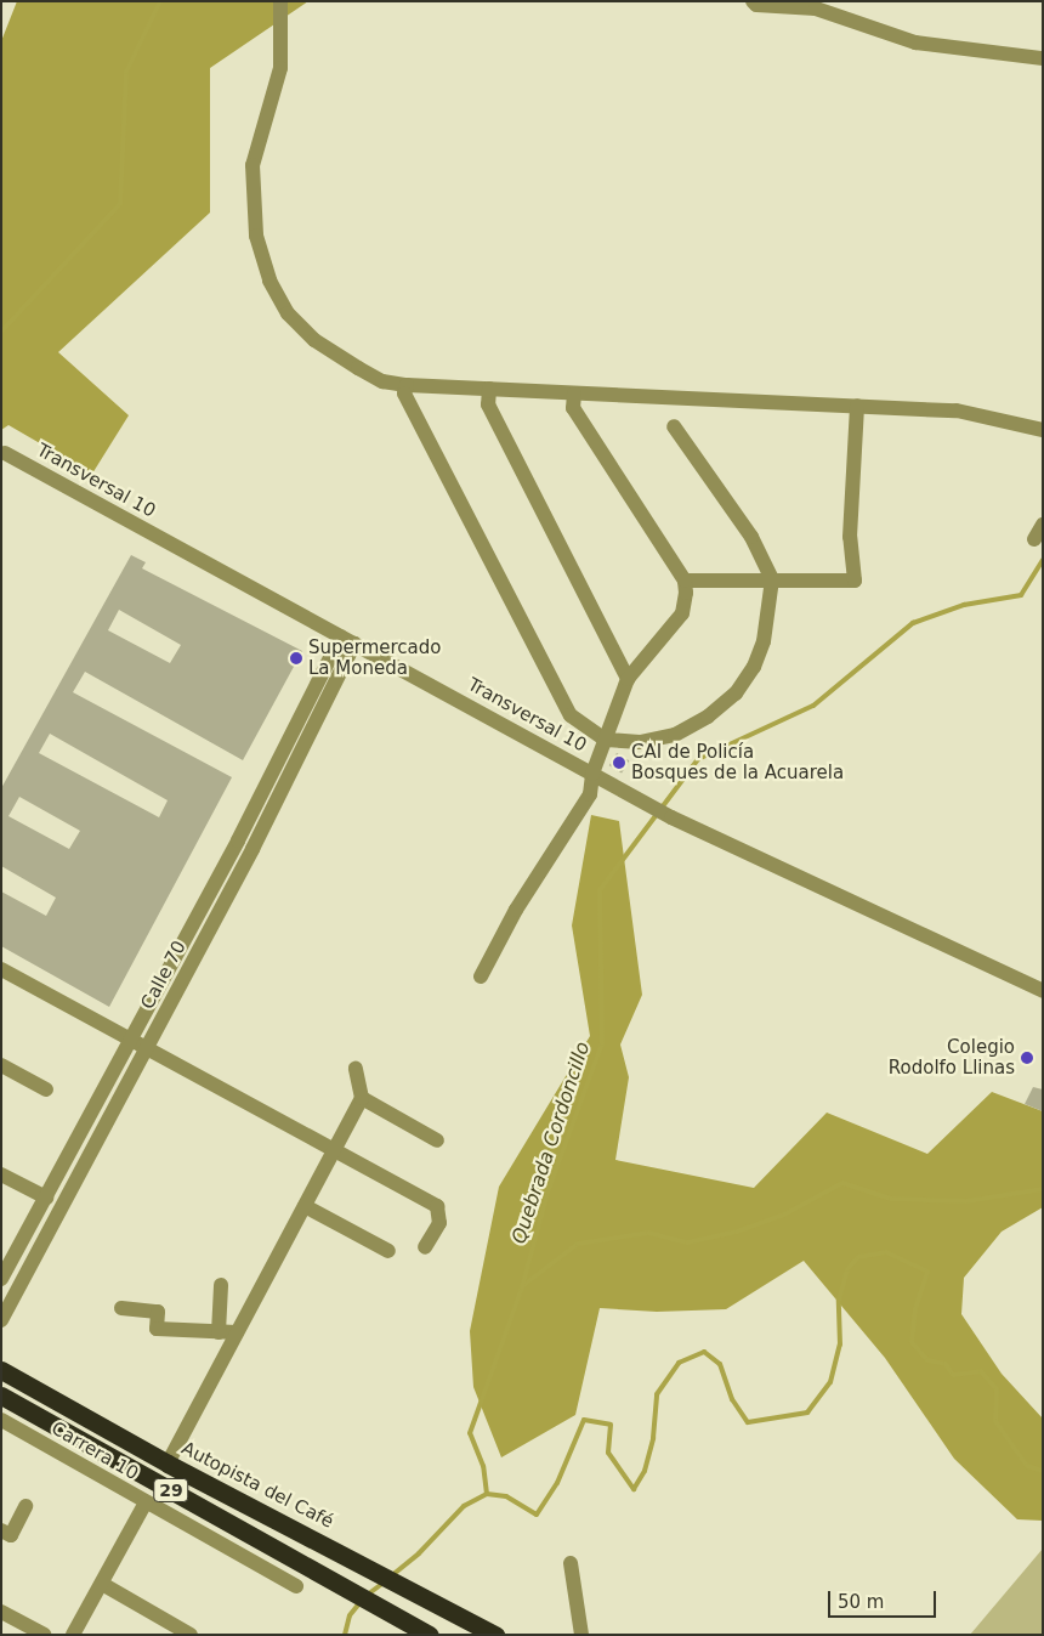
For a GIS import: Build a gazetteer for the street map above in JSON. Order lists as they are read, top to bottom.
{
  "streets": {
    "highway": ["Autopista del Café", "29"],
    "street": ["Transversal 10", "Calle 70", "Carrera 10"]
  },
  "crossings": [
    ["Transversal 10", "Calle 70"]
  ],
  "water": ["Quebrada Cordoncillo"],
  "places": ["Supermercado La Moneda", "CAI de Policía Bosques de la Acuarela", "Colegio Rodolfo Llinas"],
  "scale_bar": "50 m"
}
